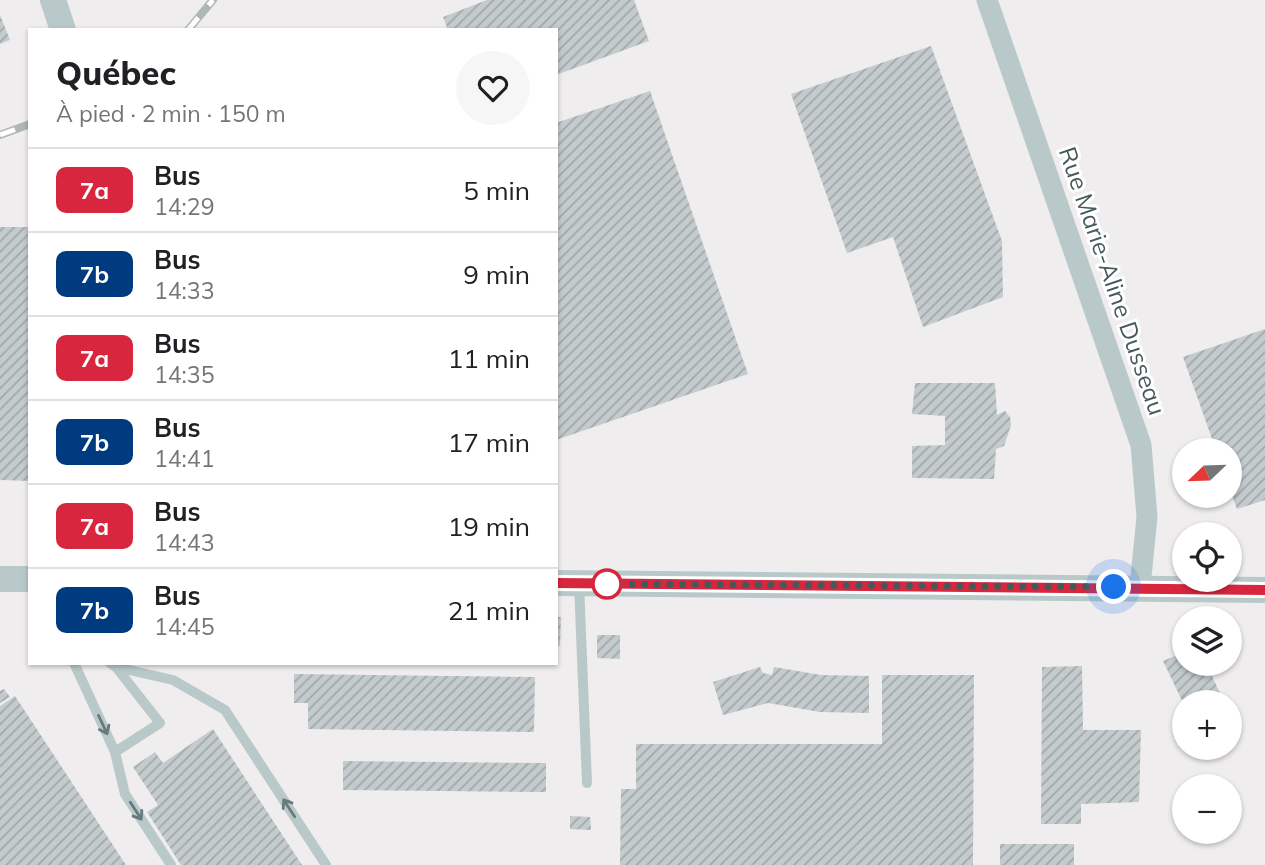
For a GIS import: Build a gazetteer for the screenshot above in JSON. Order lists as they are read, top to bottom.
{
  "streets": {
    "street": ["Rue Marie-Aline Dusseau"]
  },
  "lines": ["bus line 7a"],
  "north": "bottom left",
  "page": {
    "heading": ["Québec", "À pied · 2 min · 150 m"],
    "list": [
      {
        "mark": "7a",
        "name": "Bus",
        "note": "14:29",
        "value": "5 min"
      },
      {
        "mark": "7b",
        "name": "Bus",
        "note": "14:33",
        "value": "9 min"
      },
      {
        "mark": "7a",
        "name": "Bus",
        "note": "14:35",
        "value": "11 min"
      },
      {
        "mark": "7b",
        "name": "Bus",
        "note": "14:41",
        "value": "17 min"
      },
      {
        "mark": "7a",
        "name": "Bus",
        "note": "14:43",
        "value": "19 min"
      },
      {
        "mark": "7b",
        "name": "Bus",
        "note": "14:45",
        "value": "21 min"
      }
    ],
    "map_buttons": ["+", "−"]
  }
}
